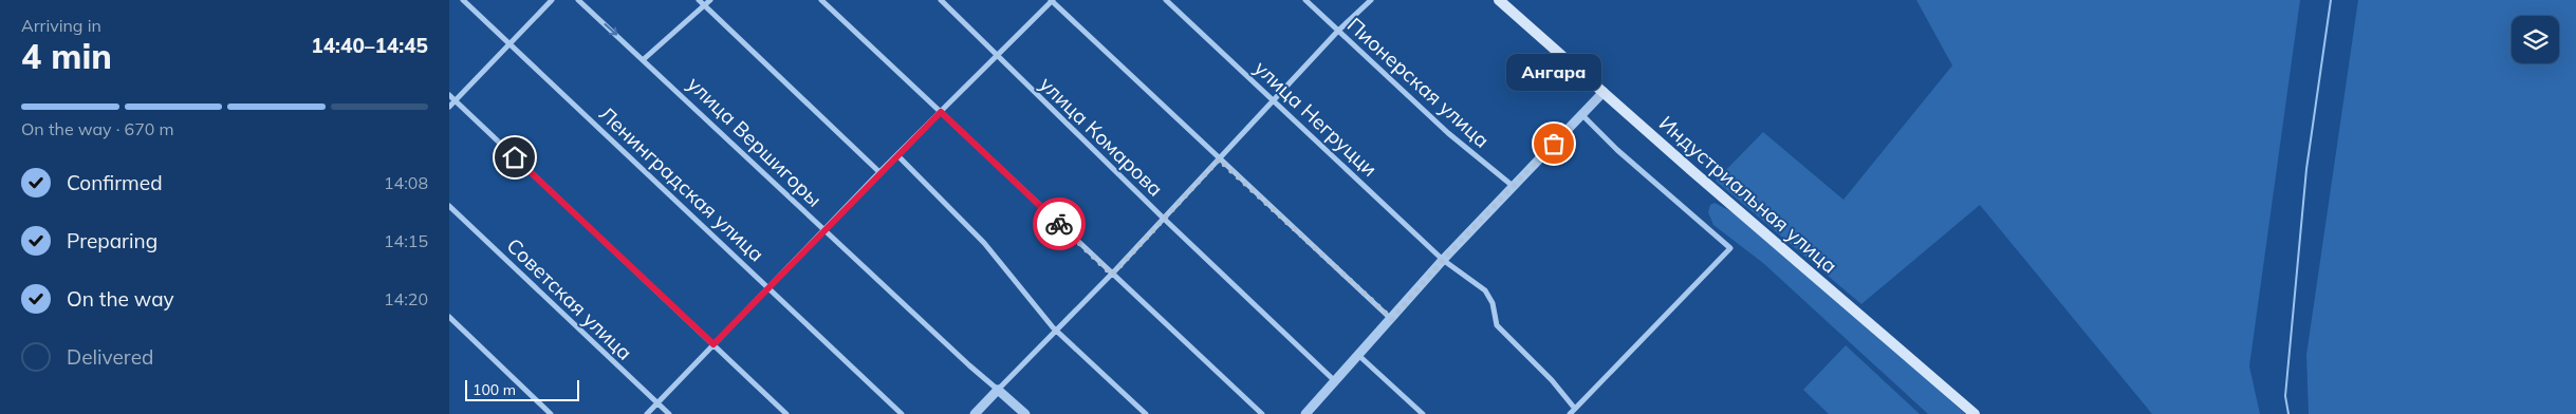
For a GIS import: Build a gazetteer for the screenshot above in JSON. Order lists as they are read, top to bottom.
{
  "streets": {
    "main road": ["Индустриальная улица"],
    "street": [
      "Пионерская улица",
      "улица Негруцци",
      "улица Комарова",
      "улица Вершигоры",
      "Ленинградская улица",
      "Советская улица"
    ]
  },
  "places": ["Ангара"],
  "scale_bar": "100 m",
  "page": {
    "heading": ["4 min", "Arriving in", "14:40–14:45"],
    "bubble": "Ангара",
    "bar": "On the way · 670 m",
    "list": [
      ["Confirmed", "14:08"],
      ["Preparing", "14:15"],
      ["On the way", "14:20"],
      "Delivered"
    ],
    "scale": "100 m"
  }
}
